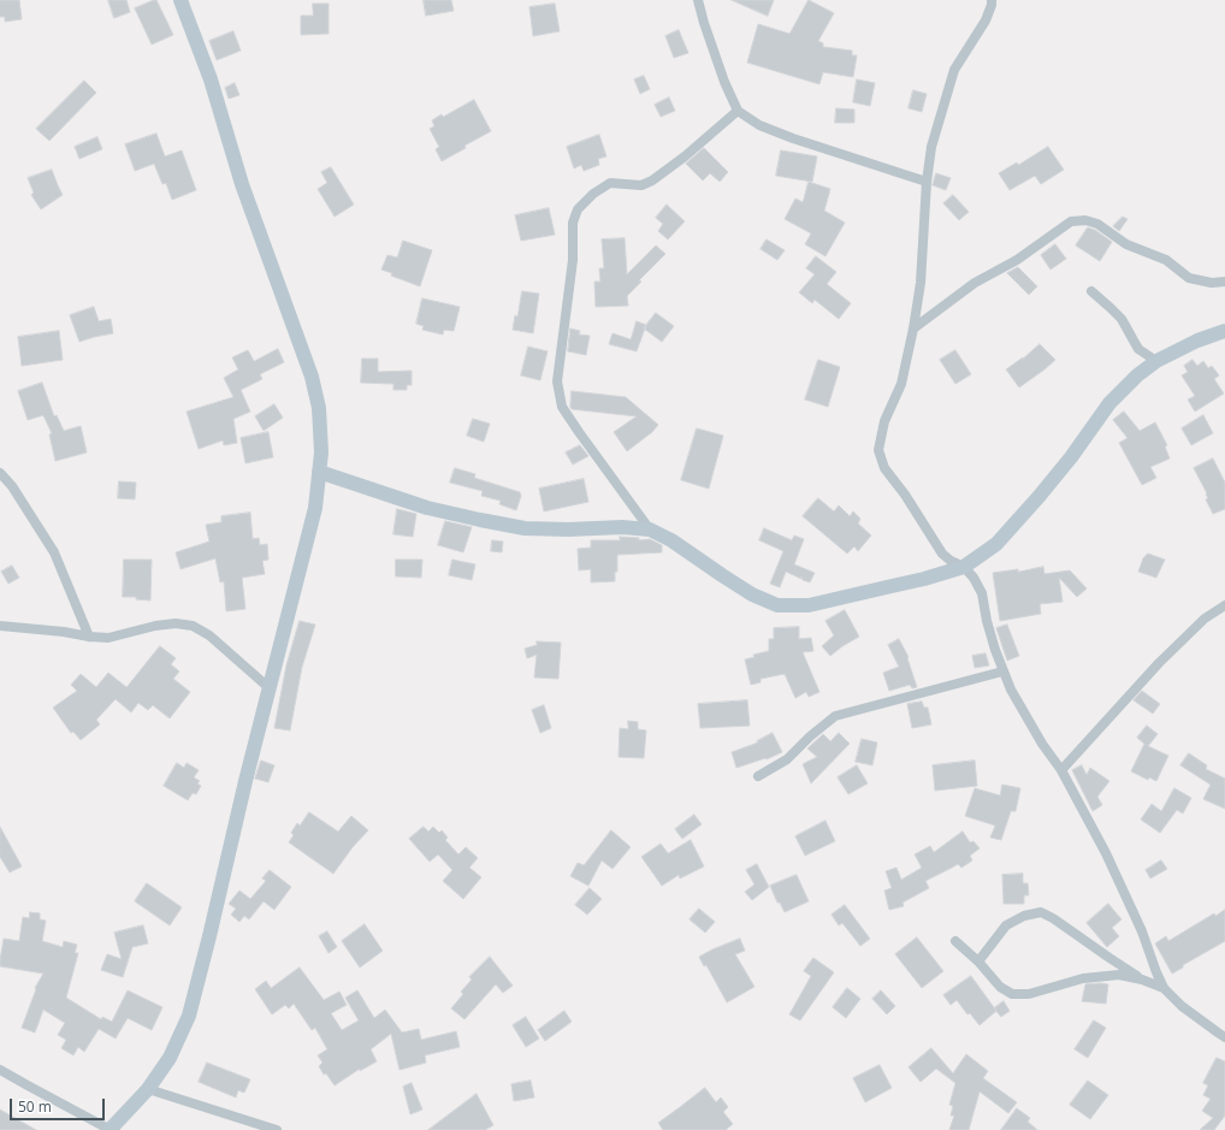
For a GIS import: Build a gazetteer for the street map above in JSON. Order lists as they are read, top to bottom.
{
  "scale_bar": "50 m"
}
